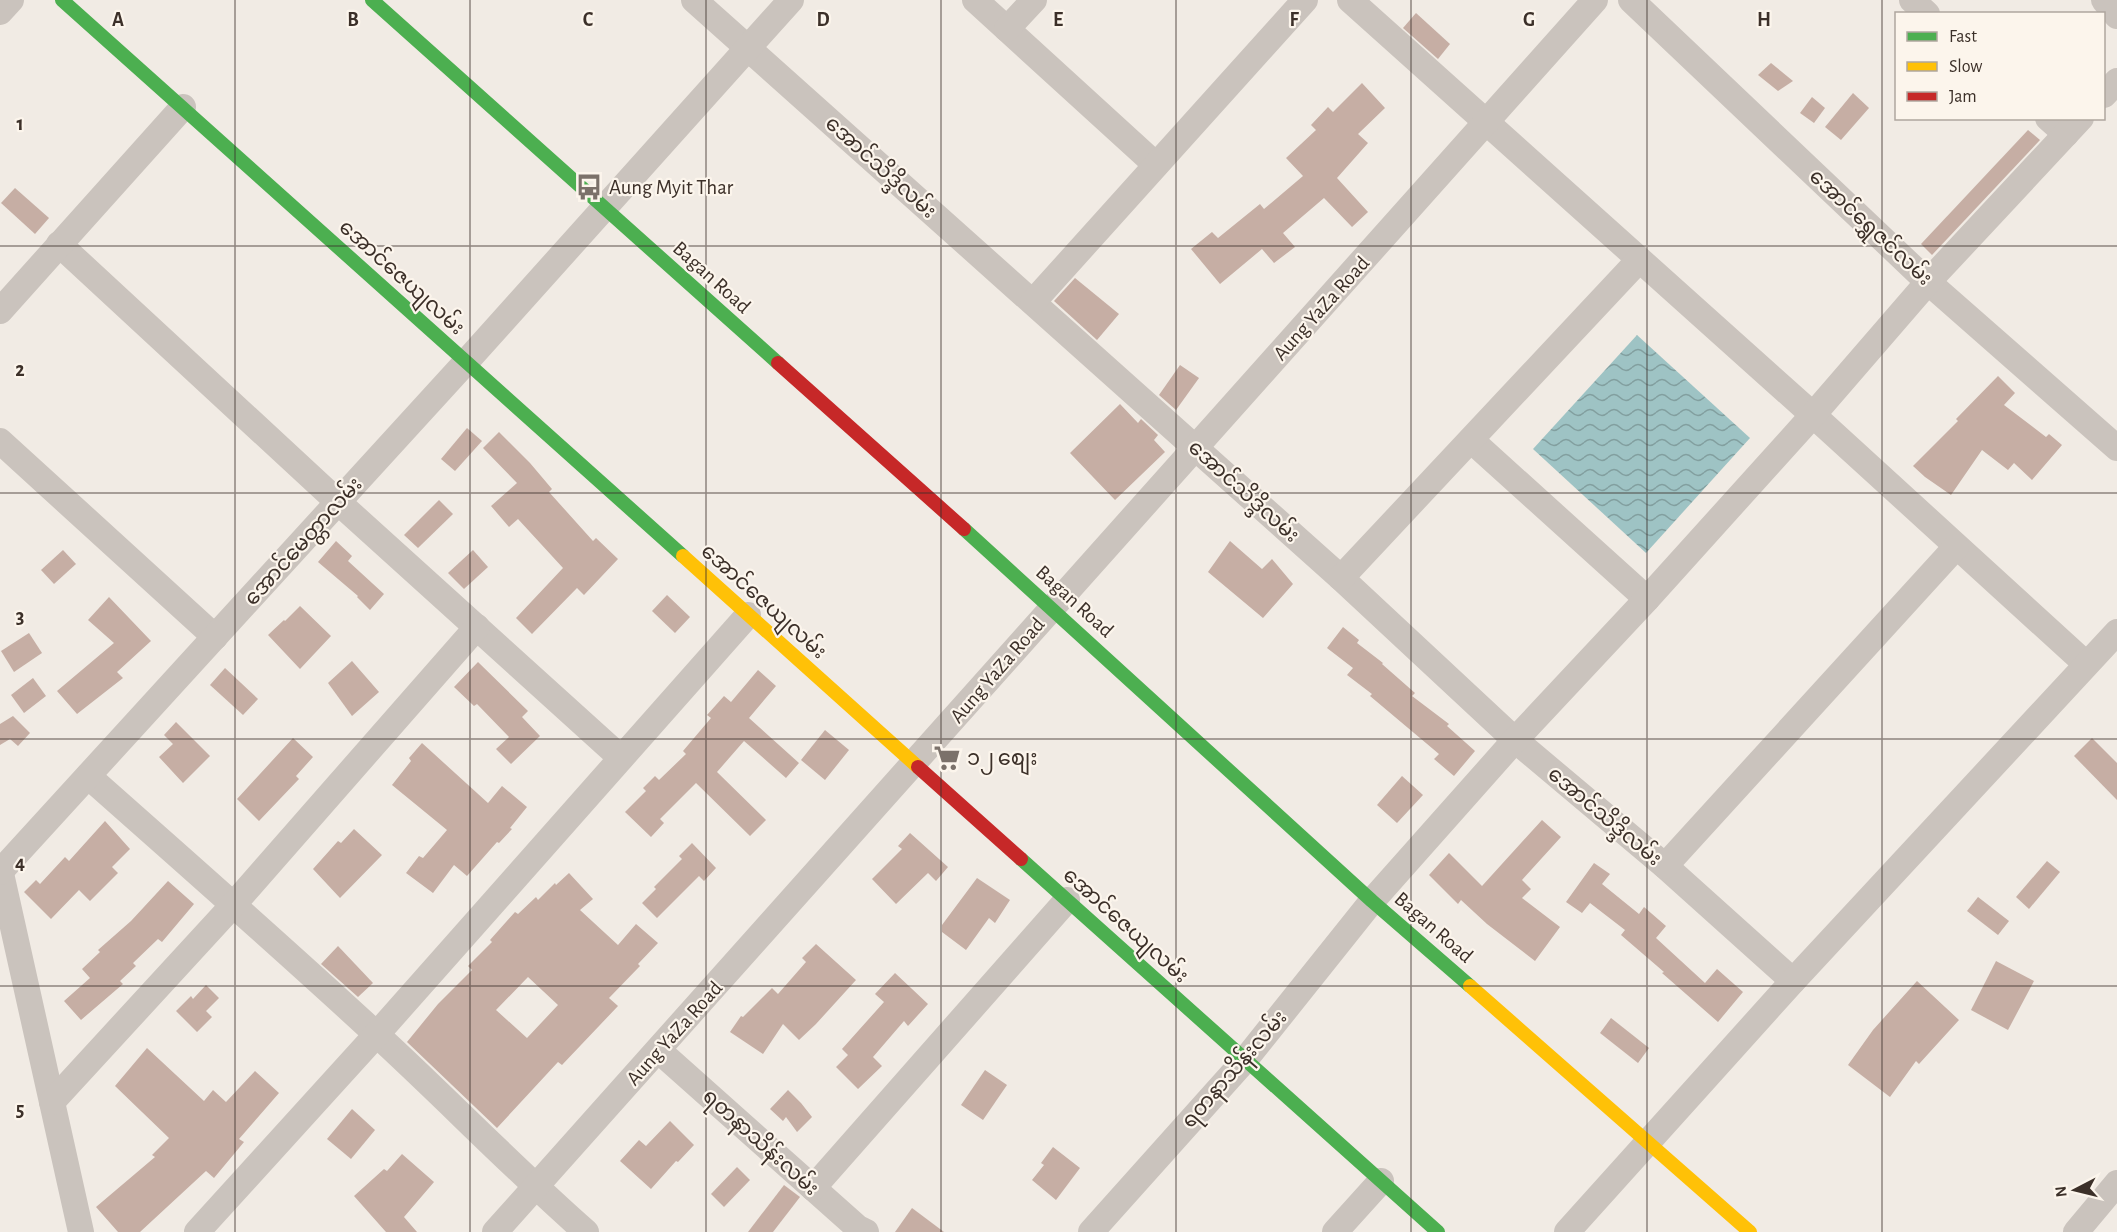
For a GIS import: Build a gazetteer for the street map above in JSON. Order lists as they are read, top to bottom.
{
  "streets": {
    "street": [
      "အောင်သိဒ္ဒိလမ်း",
      "အောင်ရွှေဇင်လမ်း",
      "အောင်ဇေယျလမ်း",
      "Bagan Road",
      "Aung YaZa Road",
      "အောင်မေတ္တာလမ်း",
      "ရတနာသိန်းလမ်း"
    ]
  },
  "crossings": [
    ["အောင်သိဒ္ဒိလမ်း", "Aung YaZa Road"],
    ["အောင်သိဒ္ဒိလမ်း", "ရတနာသိန်းလမ်း"],
    ["အောင်ရွှေဇင်လမ်း", "ရတနာသိန်းလမ်း"],
    ["အောင်ဇေယျလမ်း", "Aung YaZa Road"],
    ["အောင်ဇေယျလမ်း", "အောင်မေတ္တာလမ်း"],
    ["အောင်ဇေယျလမ်း", "ရတနာသိန်းလမ်း"],
    ["Bagan Road", "Aung YaZa Road"],
    ["Bagan Road", "အောင်မေတ္တာလမ်း"],
    ["Bagan Road", "ရတနာသိန်းလမ်း"],
    ["Aung YaZa Road", "ရတနာသိန်းလမ်း"]
  ],
  "places": {
    "bus stop": ["Aung Myit Thar"],
    "supermarket": ["၁၂ စျေး"]
  },
  "legend": ["Fast", "Slow", "Jam"],
  "north": "left",
  "grid": {
    "columns": [
      "A",
      "B",
      "C",
      "D",
      "E",
      "F",
      "G",
      "H"
    ],
    "rows": [
      "1",
      "2",
      "3",
      "4",
      "5"
    ]
  }
}
